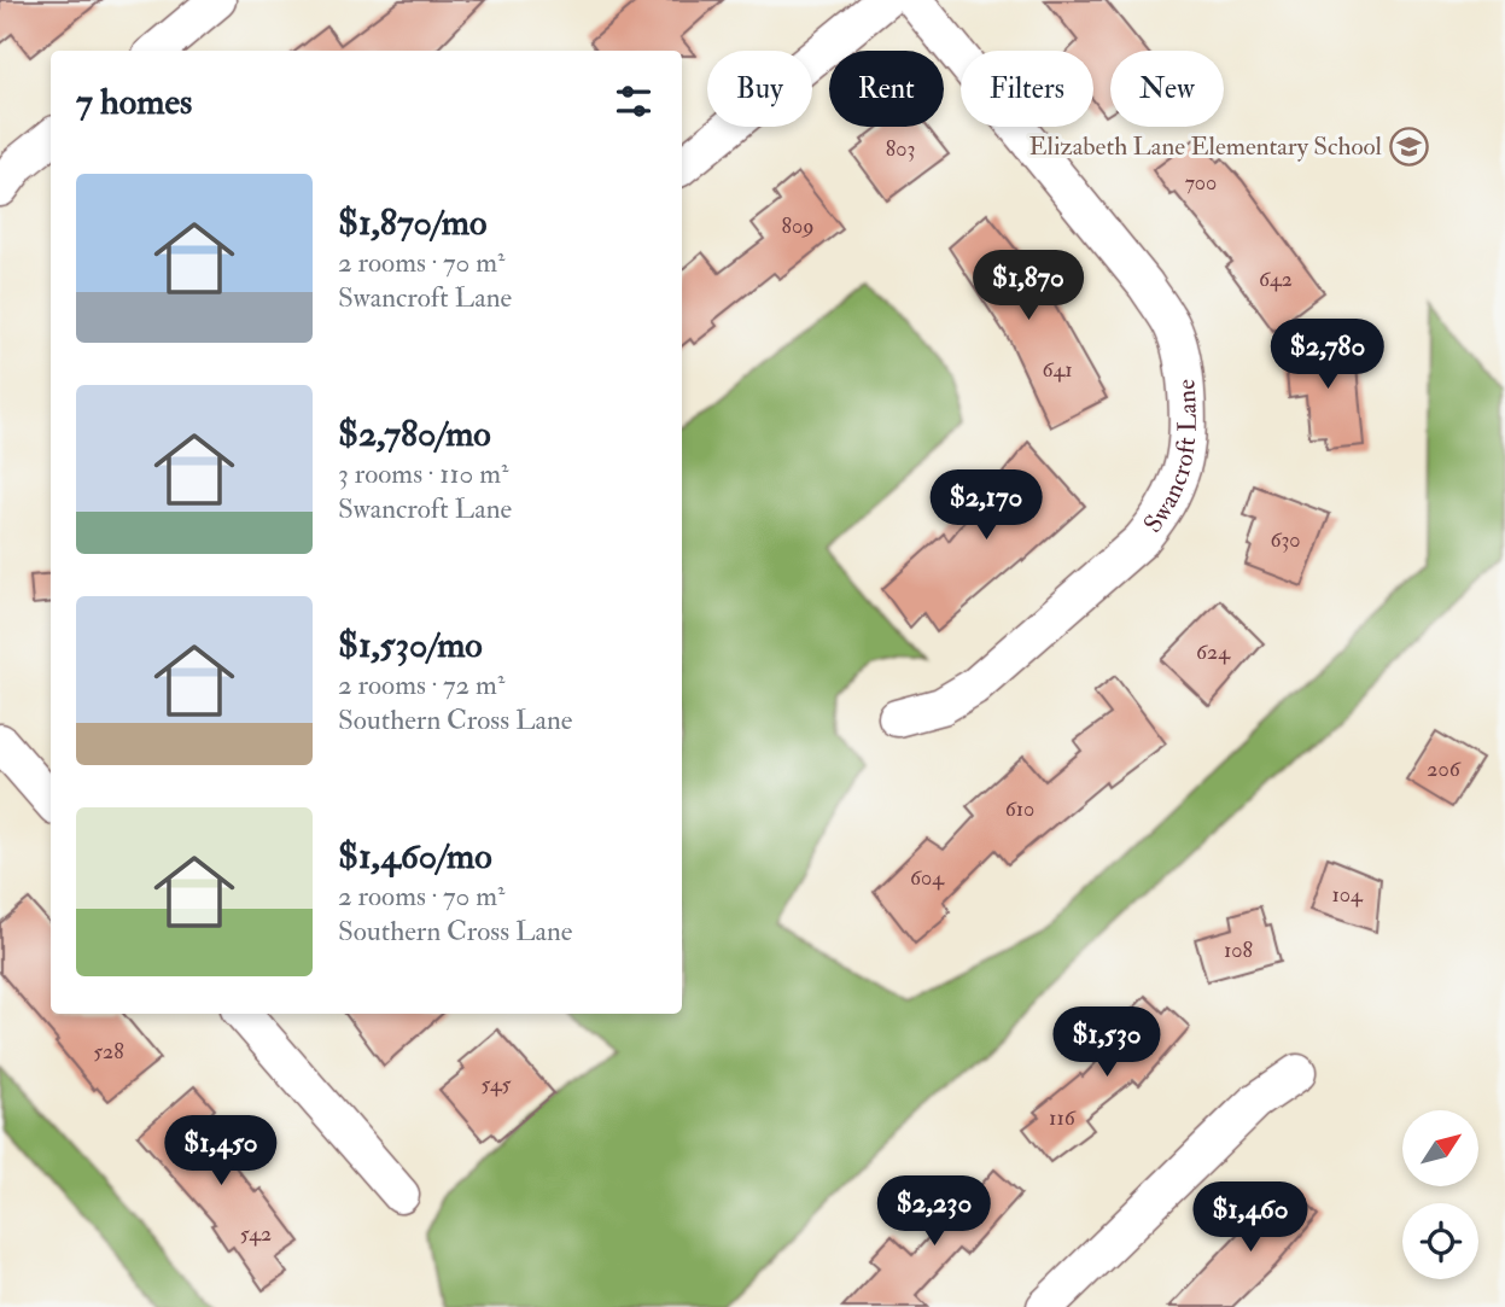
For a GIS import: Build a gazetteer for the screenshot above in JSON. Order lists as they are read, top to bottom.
{
  "streets": {
    "street": ["Swancroft Lane"]
  },
  "places": {
    "school or university": ["Elizabeth Lane Elementary School"]
  },
  "house_numbers": [
    "803",
    "700",
    "809",
    "642",
    "641",
    "630",
    "624",
    "206",
    "610",
    "604",
    "104",
    "108",
    "528",
    "545",
    "116",
    "542"
  ],
  "north": "top right",
  "page": {
    "chip": [
      "Buy",
      "Rent",
      "Filters",
      "New"
    ],
    "heading": "7 homes",
    "list": [
      {
        "name": "$1,870/mo",
        "note": "2 rooms · 70 m² · Swancroft Lane"
      },
      {
        "name": "$2,780/mo",
        "note": "3 rooms · 110 m² · Swancroft Lane"
      },
      {
        "name": "$1,530/mo",
        "note": "2 rooms · 72 m² · Southern Cross Lane"
      },
      {
        "name": "$1,460/mo",
        "note": "2 rooms · 70 m² · Southern Cross Lane"
      }
    ],
    "price": [
      "$1,870",
      "$2,780",
      "$2,170",
      "$1,530",
      "$1,450",
      "$2,230",
      "$1,460"
    ]
  }
}
